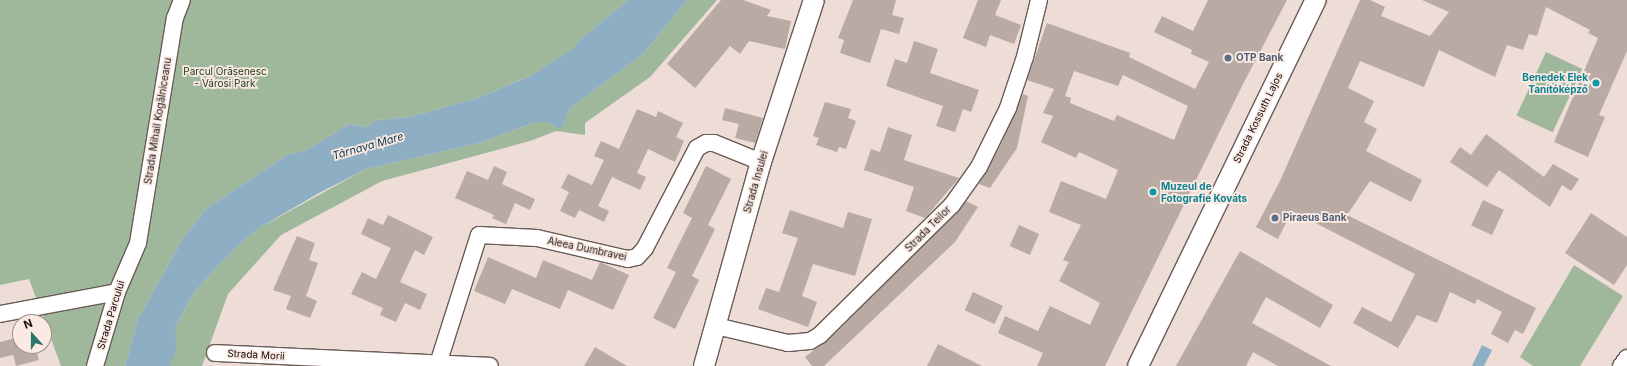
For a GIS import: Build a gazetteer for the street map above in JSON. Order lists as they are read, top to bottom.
{
  "streets": {
    "main road": ["Strada Kossuth Lajos", "Strada Insulei"],
    "street": [
      "Strada Mihail Kogălniceanu",
      "Strada Teilor",
      "Aleea Dumbravei",
      "Strada Parcului",
      "Strada Morii"
    ]
  },
  "crossings": [
    ["Strada Mihail Kogălniceanu", "Strada Parcului"],
    ["Strada Insulei", "Strada Teilor"],
    ["Strada Insulei", "Aleea Dumbravei"],
    ["Aleea Dumbravei", "Strada Morii"]
  ],
  "water": ["Târnava Mare"],
  "parks": ["Parcul Orășenesc - Városi Park"],
  "places": [
    "OTP Bank",
    "Benedek Elek Tanítóképző",
    "Muzeul de Fotografie Kováts",
    "Piraeus Bank"
  ],
  "north": "top"
}
